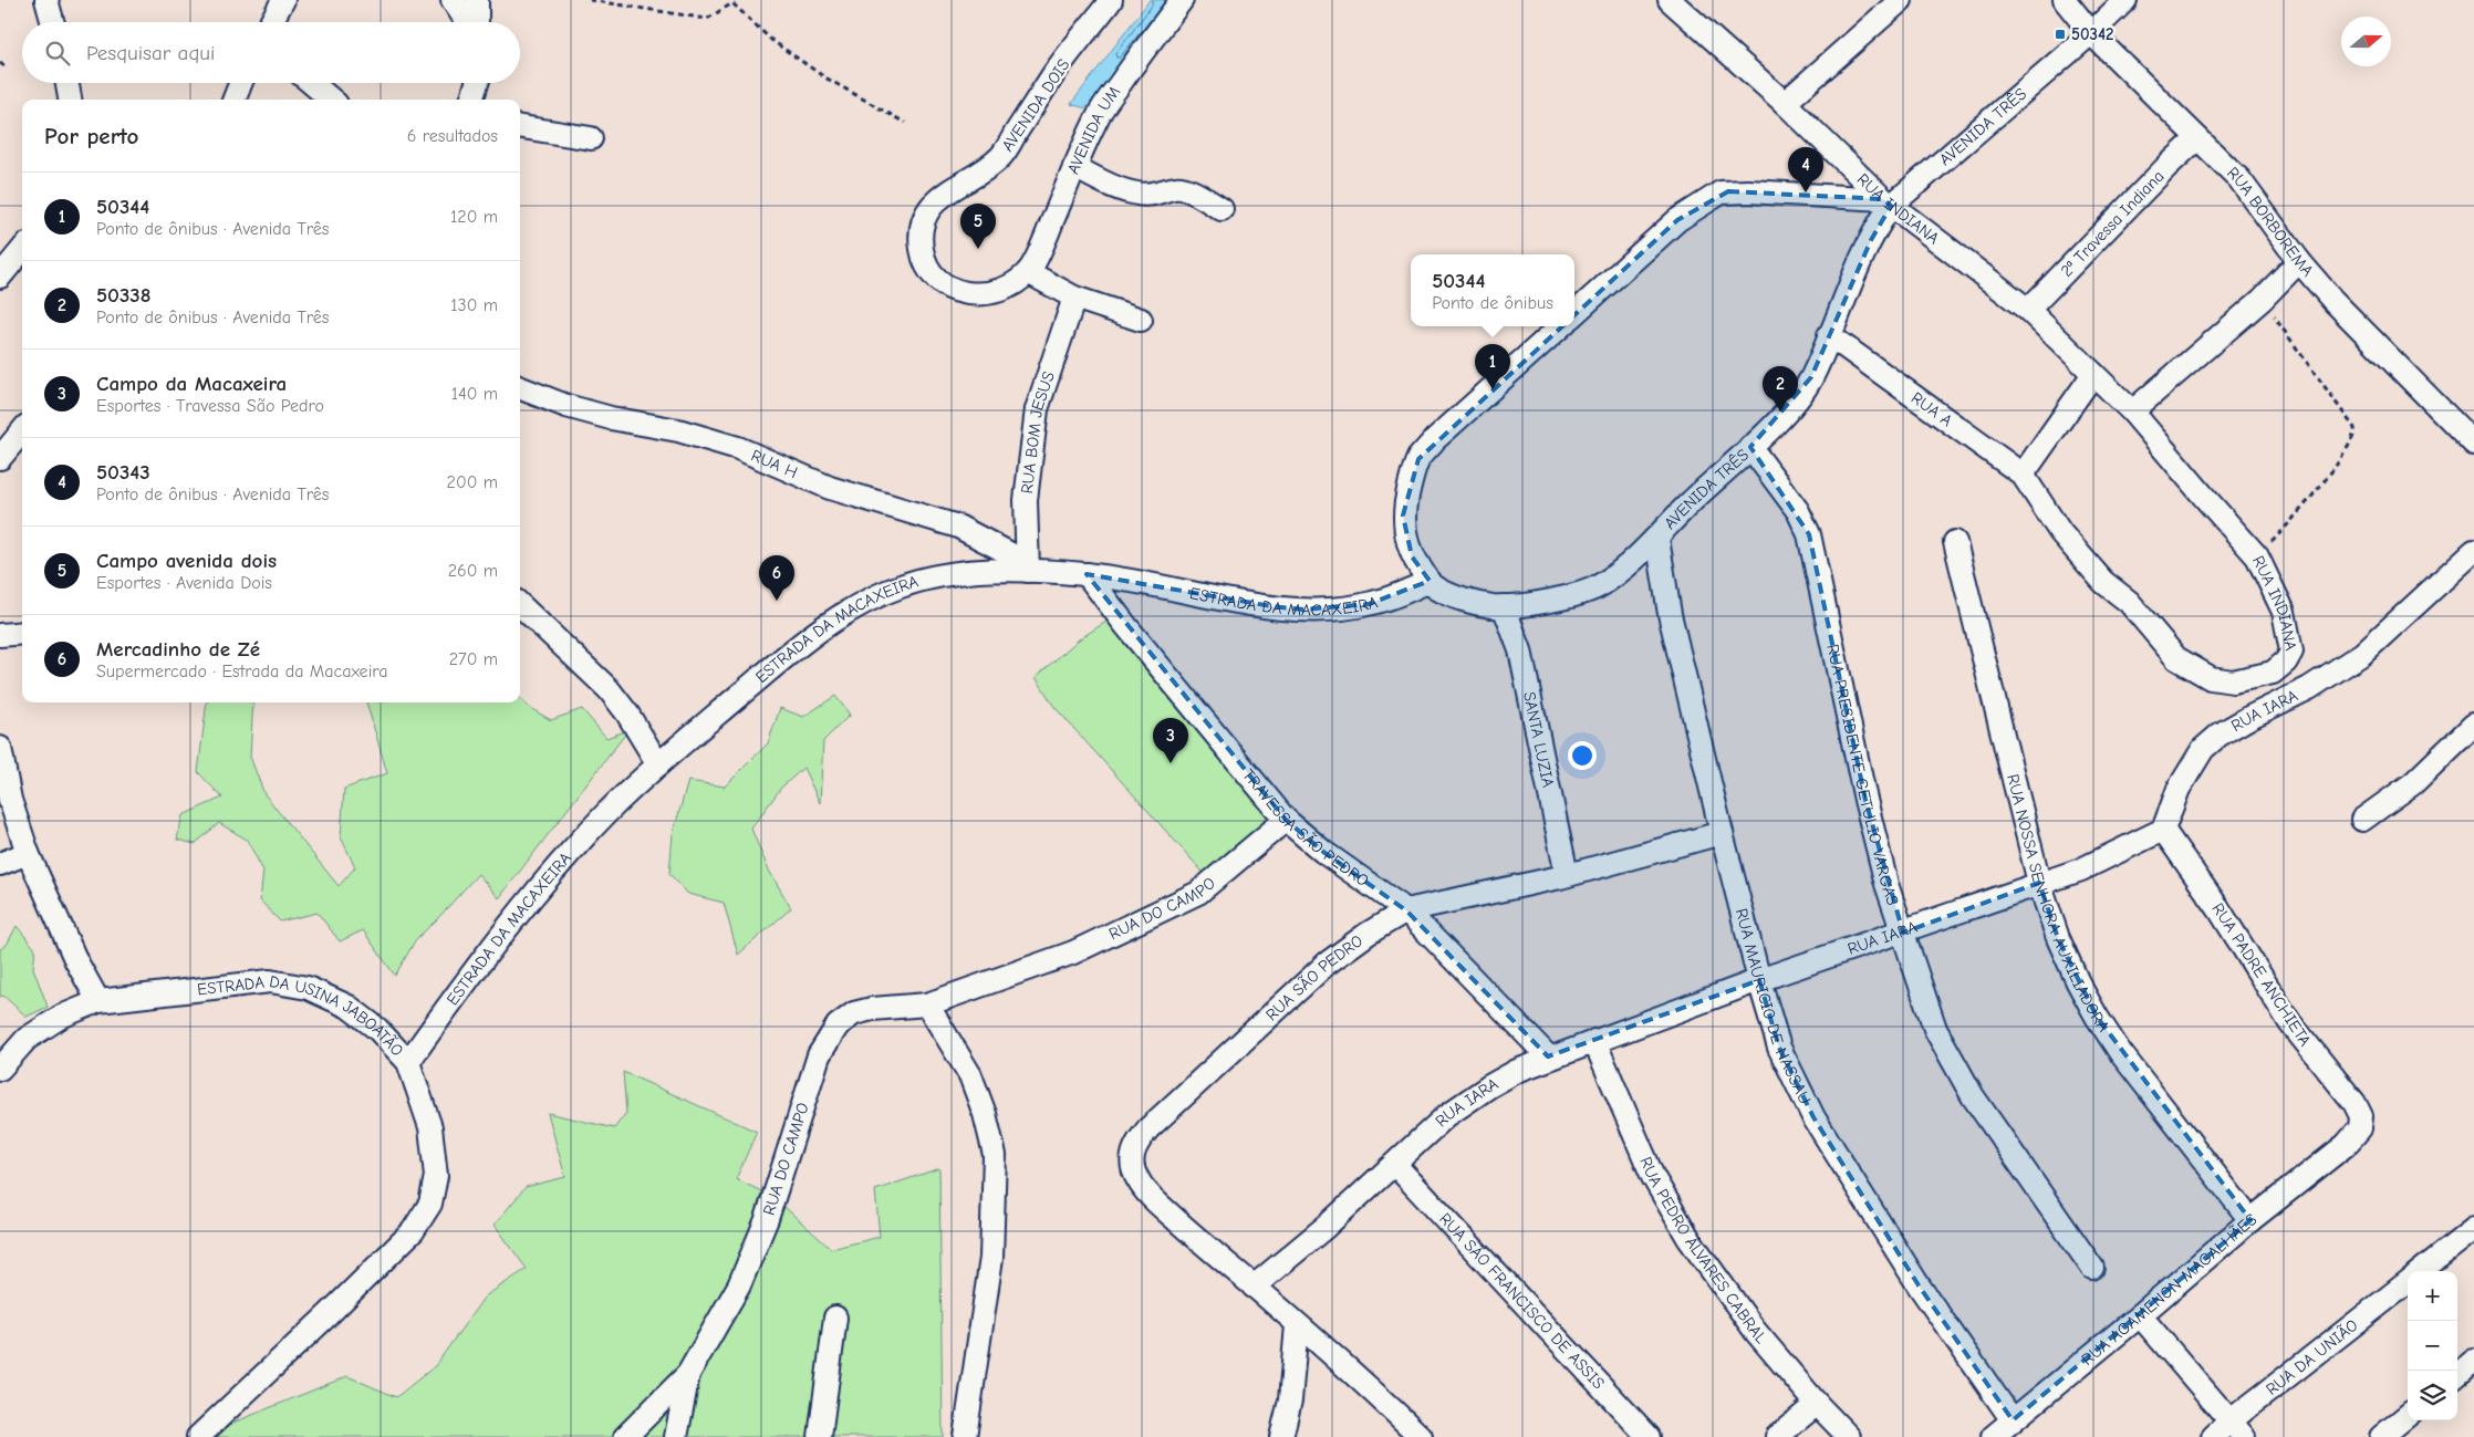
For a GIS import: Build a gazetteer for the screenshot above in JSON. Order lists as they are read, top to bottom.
{
  "streets": {
    "street": [
      "AVENIDA DOIS",
      "AVENIDA TRÊS",
      "AVENIDA UM",
      "RUA INDIANA",
      "RUA BORBOREMA",
      "2ª Travessa Indiana",
      "RUA A",
      "RUA BOM JESUS",
      "RUA H",
      "ESTRADA DA MACAXEIRA",
      "RUA IARA",
      "SANTA LUZIA",
      "RUA PRESIDENTE GETULIO VARGAS",
      "TRAVESSA SÃO PEDRO",
      "RUA NOSSA SENHORA AUXILIADORA",
      "RUA DO CAMPO",
      "RUA PADRE ANCHIETA",
      "RUA SÃO PEDRO",
      "RUA MAURICIO DE NASSAU",
      "ESTRADA DA USINA JABOATÃO",
      "RUA PEDRO ÁLVARES CABRAL",
      "RUA AGAMENON MAGALHÃES",
      "RUA SÃO FRANCISCO DE ASSIS",
      "RUA DA UNIÃO"
    ]
  },
  "crossings": [
    ["AVENIDA DOIS", "AVENIDA UM"],
    ["AVENIDA TRÊS", "RUA INDIANA"],
    ["AVENIDA TRÊS", "RUA BORBOREMA"],
    ["AVENIDA TRÊS", "RUA A"],
    ["AVENIDA TRÊS", "ESTRADA DA MACAXEIRA"],
    ["AVENIDA TRÊS", "SANTA LUZIA"],
    ["AVENIDA TRÊS", "RUA PRESIDENTE GETULIO VARGAS"],
    ["AVENIDA TRÊS", "RUA MAURICIO DE NASSAU"],
    ["RUA INDIANA", "2ª Travessa Indiana"],
    ["RUA INDIANA", "RUA A"],
    ["RUA BORBOREMA", "2ª Travessa Indiana"],
    ["RUA BOM JESUS", "RUA H"],
    ["RUA BOM JESUS", "ESTRADA DA MACAXEIRA"],
    ["RUA H", "ESTRADA DA MACAXEIRA"],
    ["ESTRADA DA MACAXEIRA", "TRAVESSA SÃO PEDRO"],
    ["ESTRADA DA MACAXEIRA", "ESTRADA DA USINA JABOATÃO"],
    ["RUA IARA", "RUA PRESIDENTE GETULIO VARGAS"],
    ["RUA IARA", "TRAVESSA SÃO PEDRO"],
    ["RUA IARA", "RUA NOSSA SENHORA AUXILIADORA"],
    ["RUA IARA", "RUA PADRE ANCHIETA"],
    ["RUA IARA", "RUA SÃO PEDRO"],
    ["RUA IARA", "RUA MAURICIO DE NASSAU"],
    ["RUA IARA", "RUA PEDRO ÁLVARES CABRAL"],
    ["RUA IARA", "RUA SÃO FRANCISCO DE ASSIS"],
    ["SANTA LUZIA", "RUA SÃO PEDRO"],
    ["TRAVESSA SÃO PEDRO", "RUA DO CAMPO"],
    ["TRAVESSA SÃO PEDRO", "RUA SÃO PEDRO"],
    ["RUA NOSSA SENHORA AUXILIADORA", "RUA AGAMENON MAGALHÃES"],
    ["RUA PADRE ANCHIETA", "RUA AGAMENON MAGALHÃES"],
    ["RUA SÃO PEDRO", "RUA MAURICIO DE NASSAU"],
    ["RUA MAURICIO DE NASSAU", "RUA AGAMENON MAGALHÃES"]
  ],
  "places": {
    "transit": ["50342"]
  },
  "north": "right",
  "page": {
    "search": "Pesquisar aqui",
    "heading": ["Por perto", "6 resultados"],
    "pins": [
      "4",
      "5",
      "1",
      "2",
      "6",
      "3"
    ],
    "list": [
      {
        "mark": "1",
        "name": "50344",
        "note": "Ponto de ônibus · Avenida Três",
        "value": "120 m"
      },
      {
        "mark": "2",
        "name": "50338",
        "note": "Ponto de ônibus · Avenida Três",
        "value": "130 m"
      },
      {
        "mark": "3",
        "name": "Campo da Macaxeira",
        "note": "Esportes · Travessa São Pedro",
        "value": "140 m"
      },
      {
        "mark": "4",
        "name": "50343",
        "note": "Ponto de ônibus · Avenida Três",
        "value": "200 m"
      },
      {
        "mark": "5",
        "name": "Campo avenida dois",
        "note": "Esportes · Avenida Dois",
        "value": "260 m"
      },
      {
        "mark": "6",
        "name": "Mercadinho de Zé",
        "note": "Supermercado · Estrada da Macaxeira",
        "value": "270 m"
      }
    ],
    "popup": ["50344", "Ponto de ônibus"],
    "map_buttons": ["+", "−"]
  }
}
